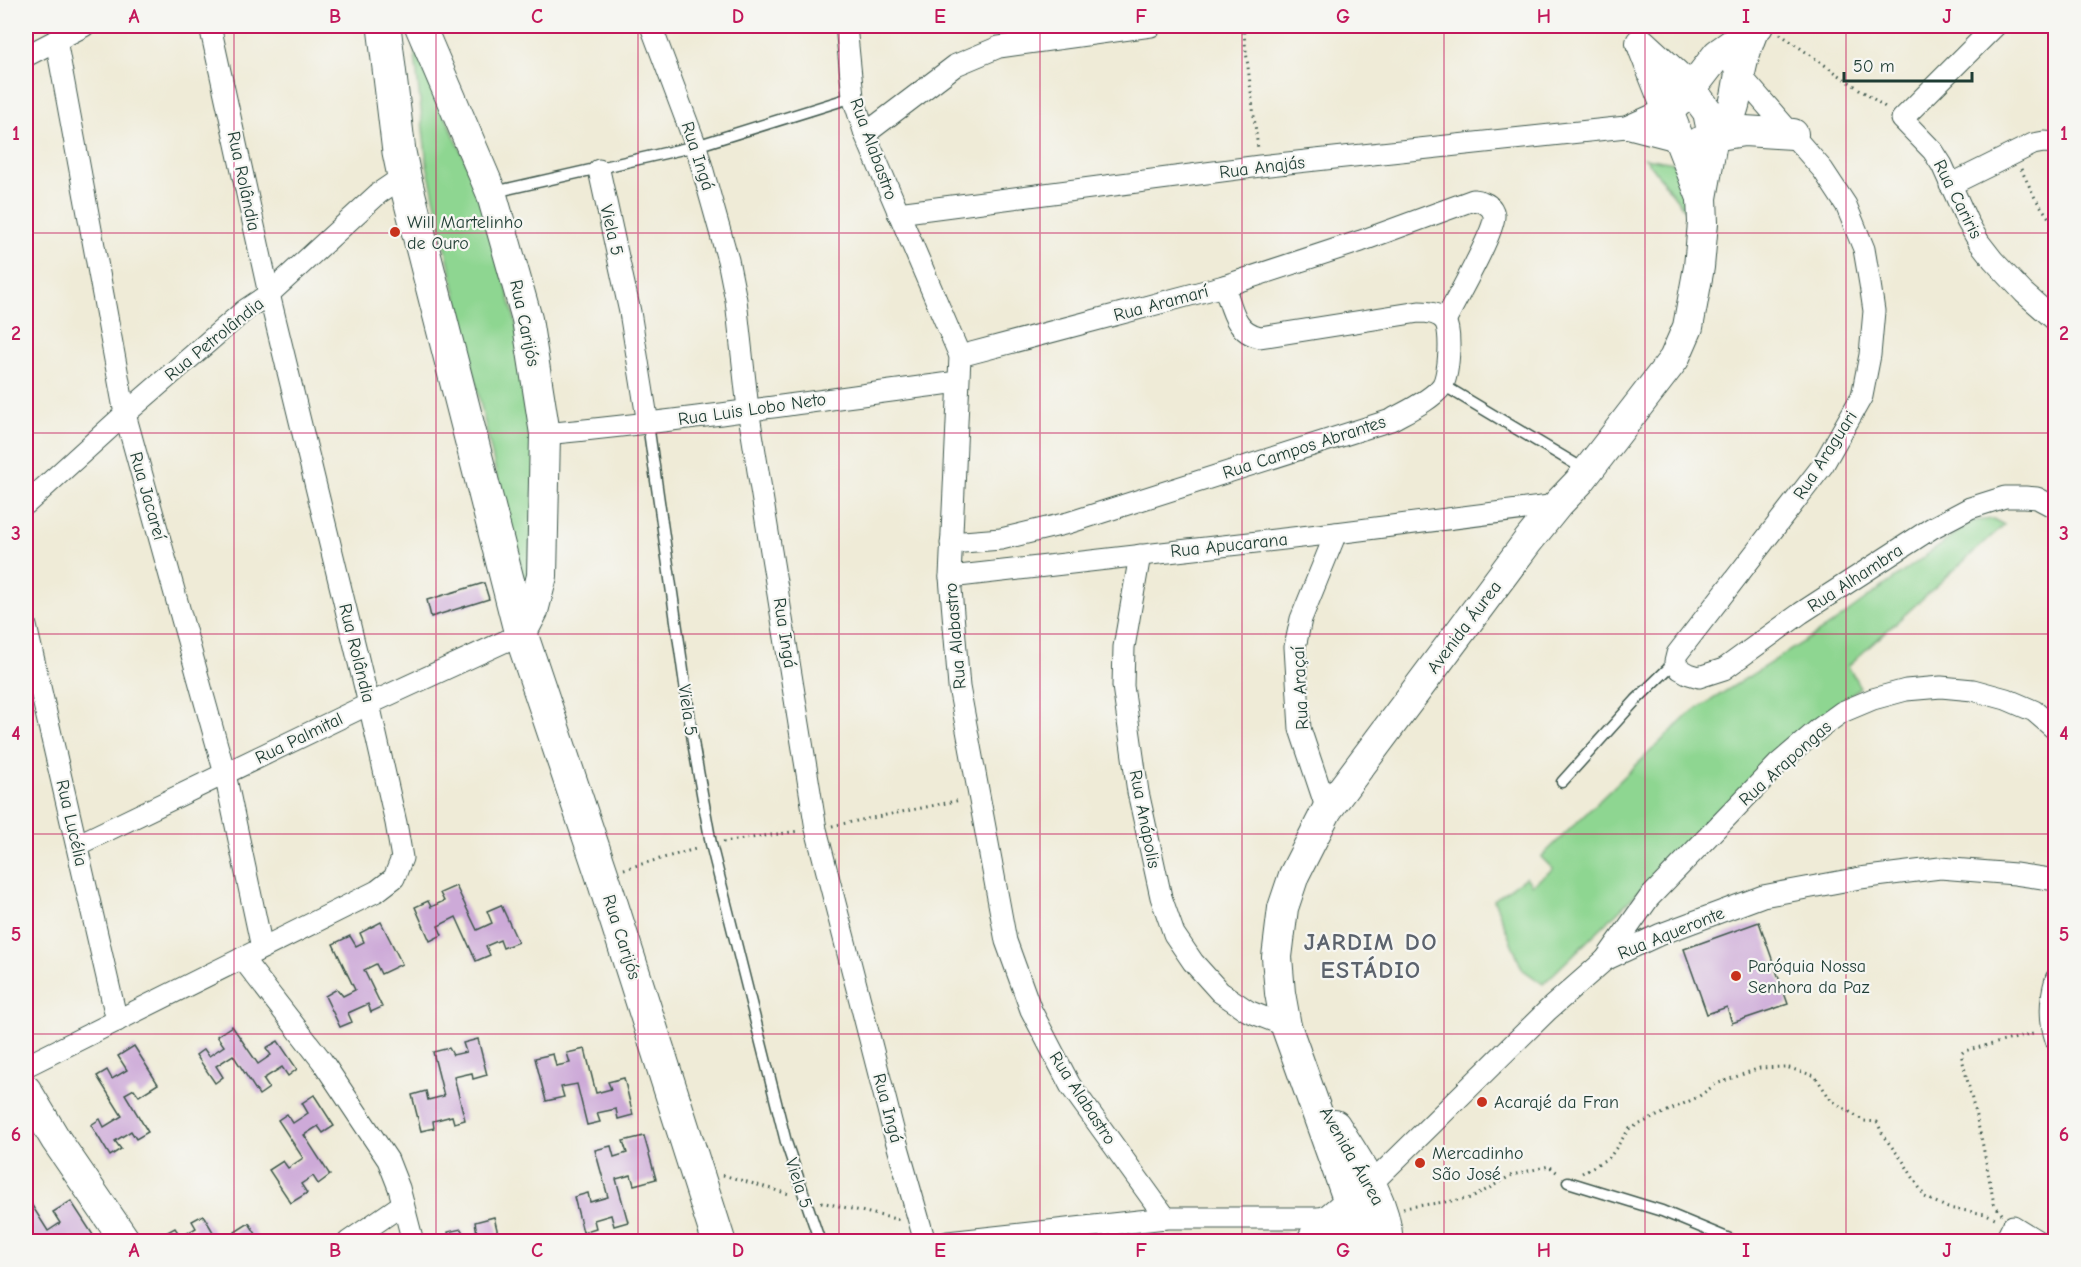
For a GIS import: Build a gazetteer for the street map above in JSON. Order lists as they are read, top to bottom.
{
  "streets": {
    "main road": ["Rua Carijós"],
    "street": [
      "Rua Alabastro",
      "Rua Ingá",
      "Rua Anajás",
      "Rua Rolândia",
      "Rua Cariris",
      "Viela 5",
      "Rua Aramarí",
      "Rua Petrolândia",
      "Rua Luis Lobo Neto",
      "Rua Campos Abrantes",
      "Rua Araguari",
      "Rua Jacareí",
      "Rua Apucarana",
      "Rua Alhambra",
      "Avenida Áurea",
      "Rua Araçaí",
      "Rua Palmital",
      "Rua Arapongas",
      "Rua Anápolis",
      "Rua Lucélia",
      "Rua Aqueronte"
    ]
  },
  "crossings": [
    ["Rua Alabastro", "Rua Anajás"],
    ["Rua Alabastro", "Rua Aramarí"],
    ["Rua Alabastro", "Rua Luis Lobo Neto"],
    ["Rua Alabastro", "Rua Campos Abrantes"],
    ["Rua Alabastro", "Rua Apucarana"],
    ["Rua Ingá", "Rua Luis Lobo Neto"],
    ["Rua Anajás", "Avenida Áurea"],
    ["Rua Rolândia", "Rua Petrolândia"],
    ["Rua Rolândia", "Rua Jacareí"],
    ["Rua Rolândia", "Rua Palmital"],
    ["Rua Rolândia", "Rua Lucélia"],
    ["Viela 5", "Rua Luis Lobo Neto"],
    ["Rua Carijós", "Rua Petrolândia"],
    ["Rua Carijós", "Rua Luis Lobo Neto"],
    ["Rua Carijós", "Rua Palmital"],
    ["Rua Petrolândia", "Rua Jacareí"],
    ["Rua Araguari", "Rua Alhambra"],
    ["Rua Araguari", "Avenida Áurea"],
    ["Rua Jacareí", "Rua Palmital"],
    ["Rua Apucarana", "Avenida Áurea"],
    ["Rua Apucarana", "Rua Araçaí"],
    ["Rua Apucarana", "Rua Anápolis"],
    ["Avenida Áurea", "Rua Araçaí"],
    ["Avenida Áurea", "Rua Anápolis"],
    ["Avenida Áurea", "Rua Aqueronte"],
    ["Rua Palmital", "Rua Lucélia"],
    ["Rua Arapongas", "Rua Aqueronte"]
  ],
  "districts": ["JARDIM DO ESTÁDIO"],
  "places": [
    "Will Martelinho de Ouro",
    "Paróquia Nossa Senhora da Paz",
    "Acarajé da Fran",
    "Mercadinho São José"
  ],
  "scale_bar": "50 m",
  "grid": {
    "columns": [
      "A",
      "B",
      "C",
      "D",
      "E",
      "F",
      "G",
      "H",
      "I",
      "J"
    ],
    "rows": [
      "1",
      "2",
      "3",
      "4",
      "5",
      "6"
    ]
  }
}
